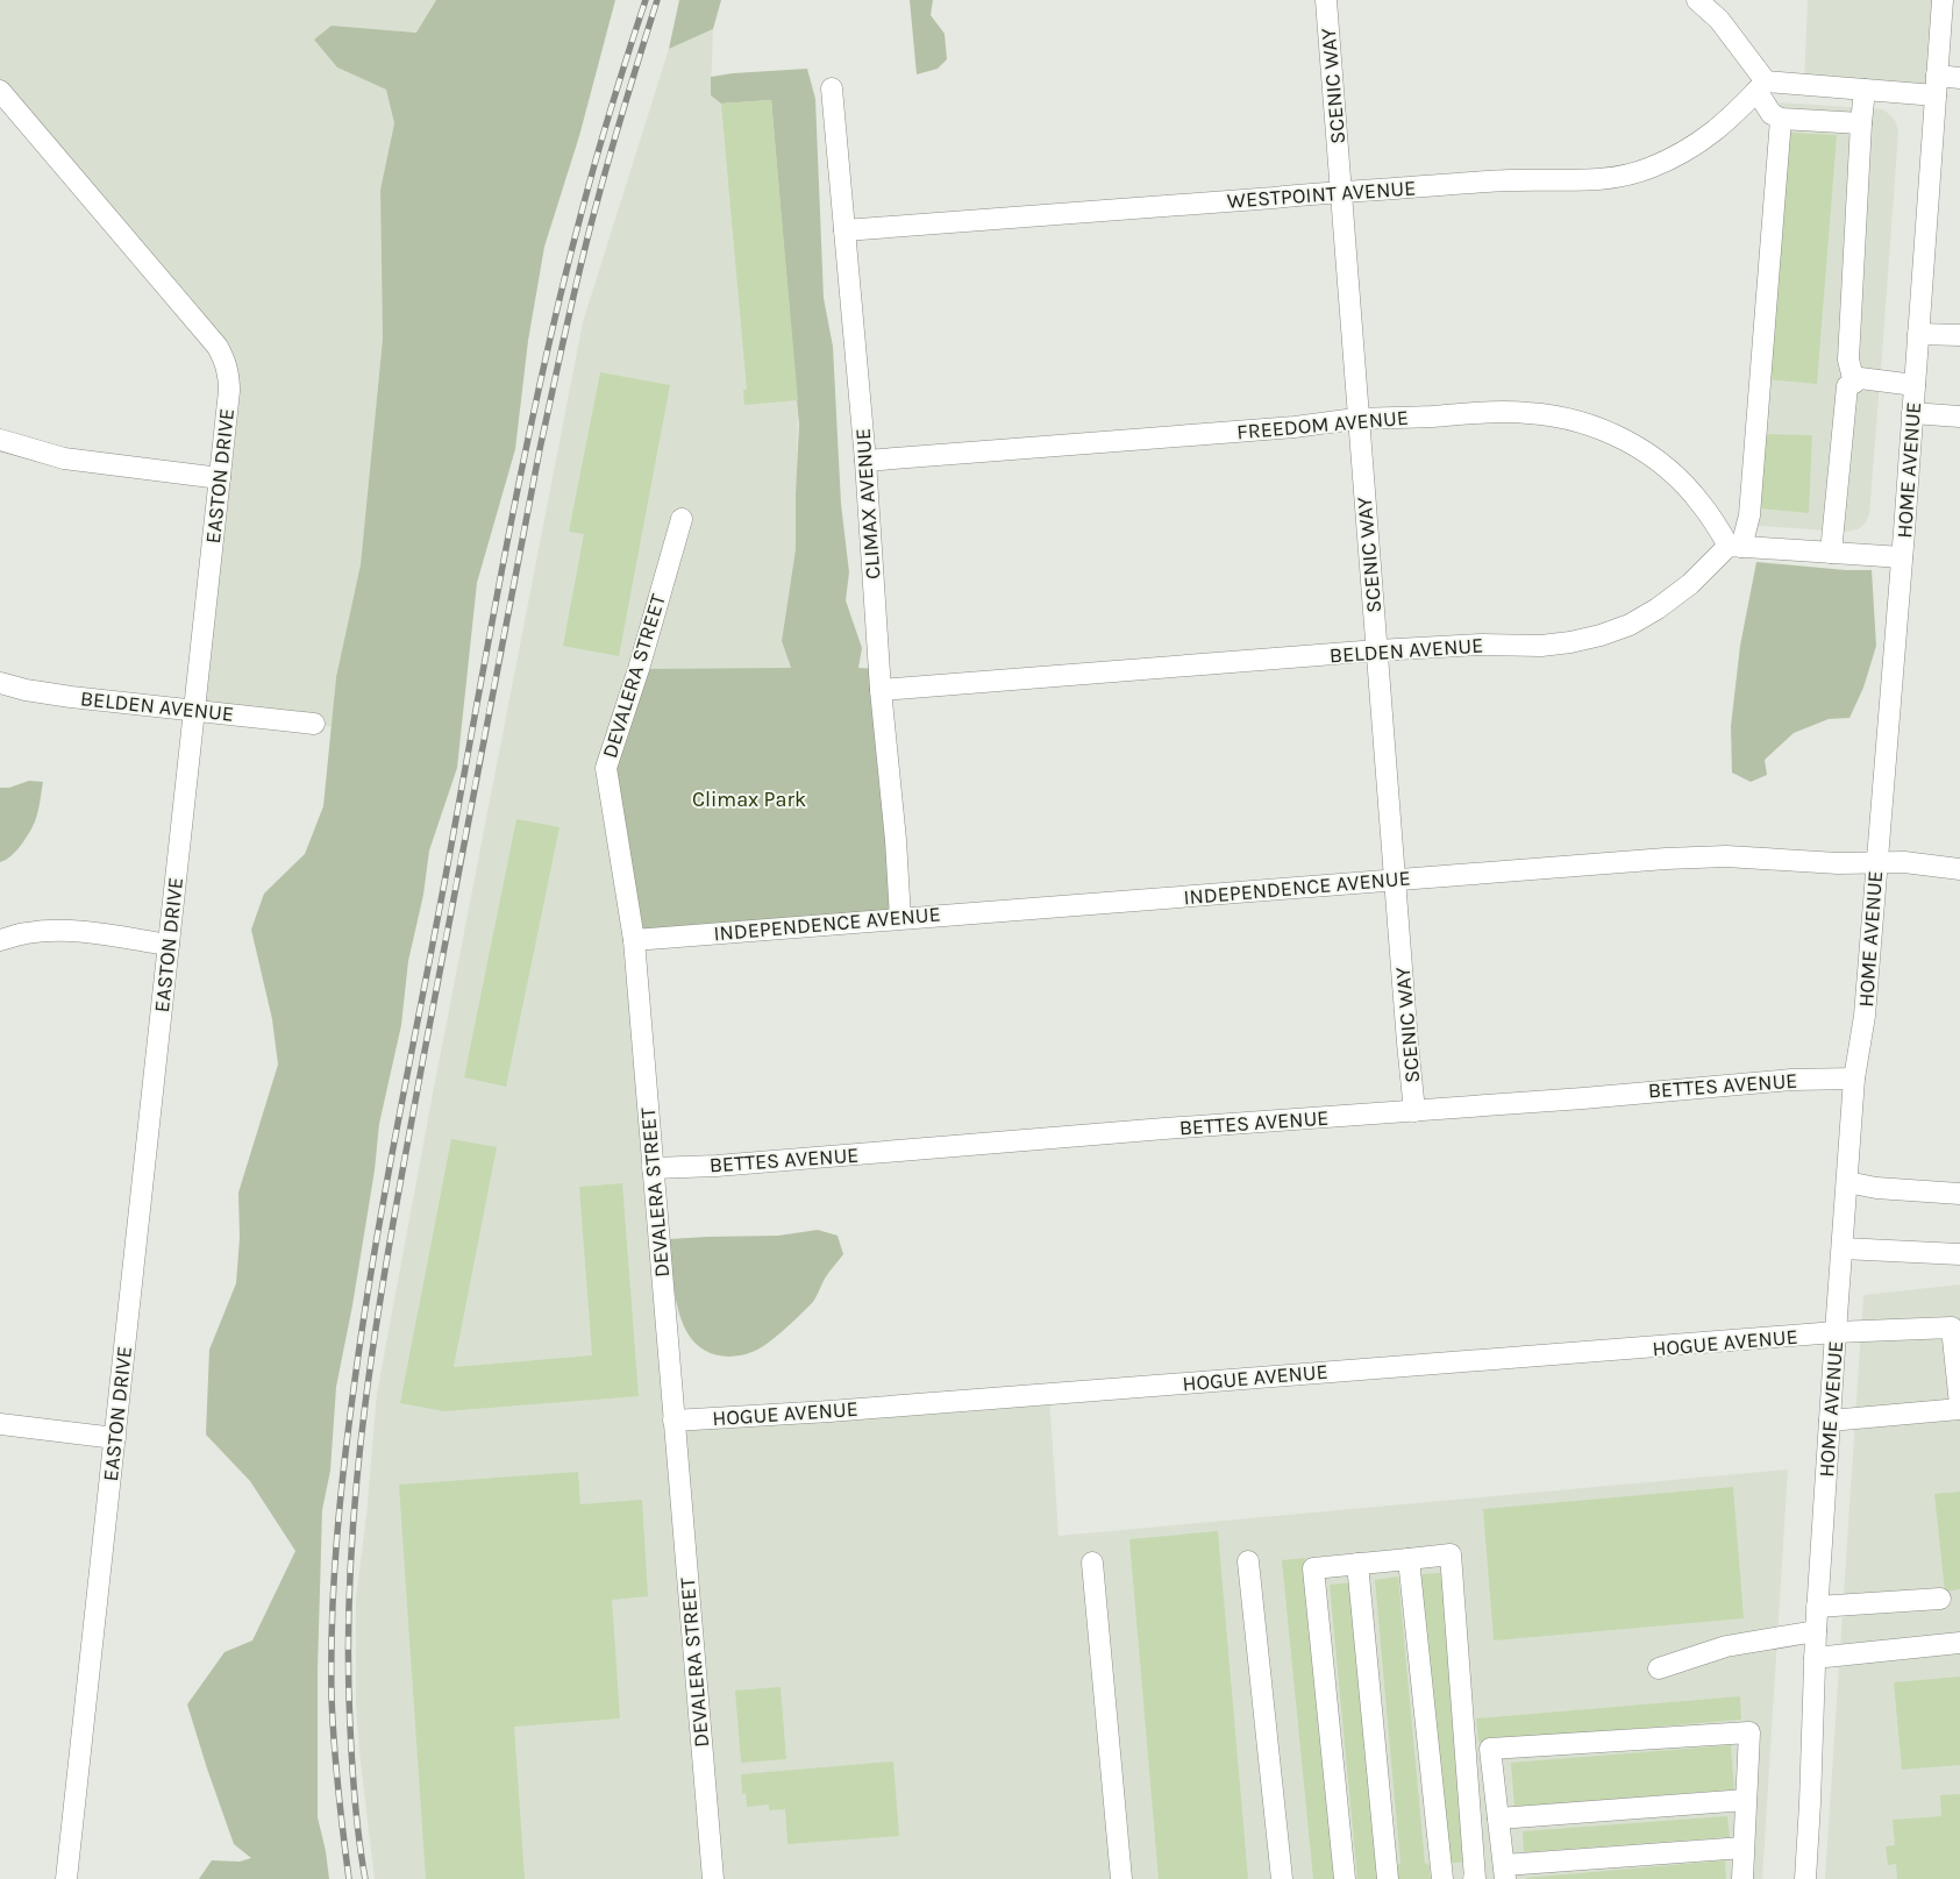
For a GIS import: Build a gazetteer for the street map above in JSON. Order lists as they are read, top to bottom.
{
  "streets": {
    "street": [
      "SCENIC WAY",
      "WESTPOINT AVENUE",
      "FREEDOM AVENUE",
      "HOME AVENUE",
      "EASTON DRIVE",
      "CLIMAX AVENUE",
      "BELDEN AVENUE",
      "DEVALERA STREET",
      "INDEPENDENCE AVENUE",
      "BETTES AVENUE",
      "HOGUE AVENUE"
    ]
  },
  "crossings": [
    ["SCENIC WAY", "WESTPOINT AVENUE"],
    ["SCENIC WAY", "FREEDOM AVENUE"],
    ["SCENIC WAY", "BELDEN AVENUE"],
    ["SCENIC WAY", "INDEPENDENCE AVENUE"],
    ["SCENIC WAY", "BETTES AVENUE"],
    ["WESTPOINT AVENUE", "CLIMAX AVENUE"],
    ["FREEDOM AVENUE", "CLIMAX AVENUE"],
    ["FREEDOM AVENUE", "BELDEN AVENUE"],
    ["HOME AVENUE", "INDEPENDENCE AVENUE"],
    ["HOME AVENUE", "BETTES AVENUE"],
    ["HOME AVENUE", "HOGUE AVENUE"],
    ["EASTON DRIVE", "BELDEN AVENUE"],
    ["CLIMAX AVENUE", "BELDEN AVENUE"],
    ["CLIMAX AVENUE", "INDEPENDENCE AVENUE"],
    ["DEVALERA STREET", "INDEPENDENCE AVENUE"],
    ["DEVALERA STREET", "BETTES AVENUE"],
    ["DEVALERA STREET", "HOGUE AVENUE"]
  ],
  "parks": ["Climax Park"]
}
